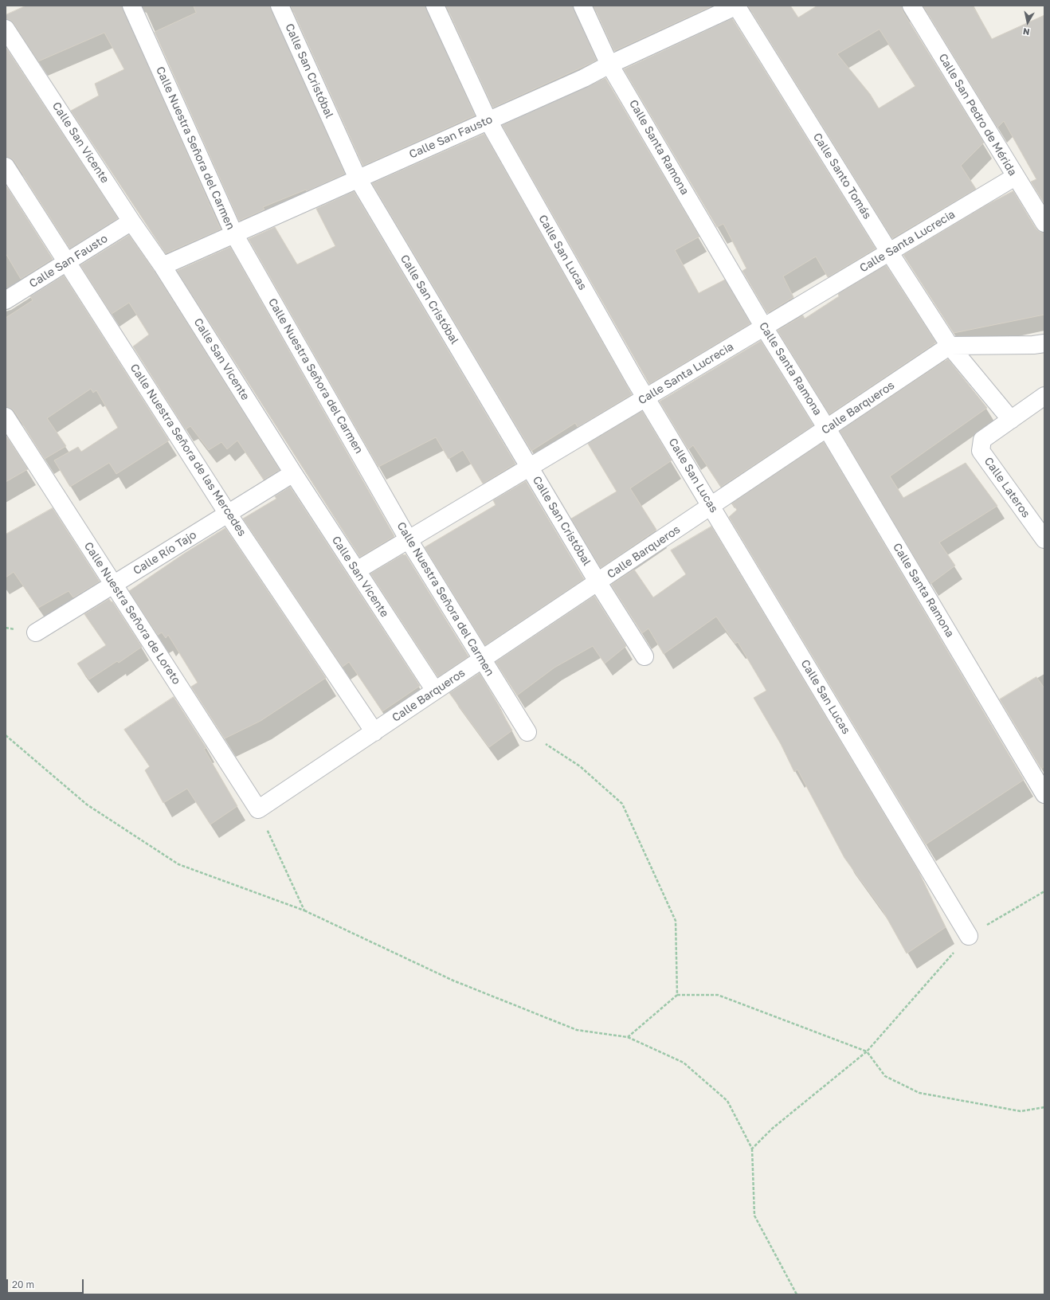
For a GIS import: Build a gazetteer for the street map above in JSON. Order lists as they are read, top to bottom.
{
  "streets": {
    "street": [
      "Calle San Cristóbal",
      "Calle San Pedro de Mérida",
      "Calle San Fausto",
      "Calle San Vicente",
      "Calle Santa Ramona",
      "Calle Nuestra Señora del Carmen",
      "Calle Santo Tomás",
      "Calle Santa Lucrecia",
      "Calle San Lucas",
      "Calle Barqueros",
      "Calle Nuestra Señora de las Mercedes",
      "Calle Lateros",
      "Calle Río Tajo",
      "Calle Nuestra Señora de Loreto"
    ]
  },
  "crossings": [
    ["Calle San Cristóbal", "Calle San Fausto"],
    ["Calle San Cristóbal", "Calle Santa Lucrecia"],
    ["Calle San Cristóbal", "Calle Barqueros"],
    ["Calle San Pedro de Mérida", "Calle Santa Lucrecia"],
    ["Calle San Fausto", "Calle San Vicente"],
    ["Calle San Fausto", "Calle Santa Ramona"],
    ["Calle San Fausto", "Calle Nuestra Señora del Carmen"],
    ["Calle San Fausto", "Calle Santo Tomás"],
    ["Calle San Fausto", "Calle San Lucas"],
    ["Calle San Fausto", "Calle Nuestra Señora de las Mercedes"],
    ["Calle San Vicente", "Calle Santa Lucrecia"],
    ["Calle San Vicente", "Calle Barqueros"],
    ["Calle San Vicente", "Calle Río Tajo"],
    ["Calle Santa Ramona", "Calle Santa Lucrecia"],
    ["Calle Santa Ramona", "Calle Barqueros"],
    ["Calle Nuestra Señora del Carmen", "Calle Santa Lucrecia"],
    ["Calle Nuestra Señora del Carmen", "Calle Barqueros"],
    ["Calle Santo Tomás", "Calle Santa Lucrecia"],
    ["Calle Santo Tomás", "Calle Barqueros"],
    ["Calle Santo Tomás", "Calle Lateros"],
    ["Calle Santa Lucrecia", "Calle San Lucas"],
    ["Calle San Lucas", "Calle Barqueros"],
    ["Calle Barqueros", "Calle Nuestra Señora de las Mercedes"],
    ["Calle Barqueros", "Calle Nuestra Señora de Loreto"],
    ["Calle Nuestra Señora de las Mercedes", "Calle Río Tajo"],
    ["Calle Río Tajo", "Calle Nuestra Señora de Loreto"]
  ],
  "scale_bar": "20 m",
  "north": "bottom"
}
